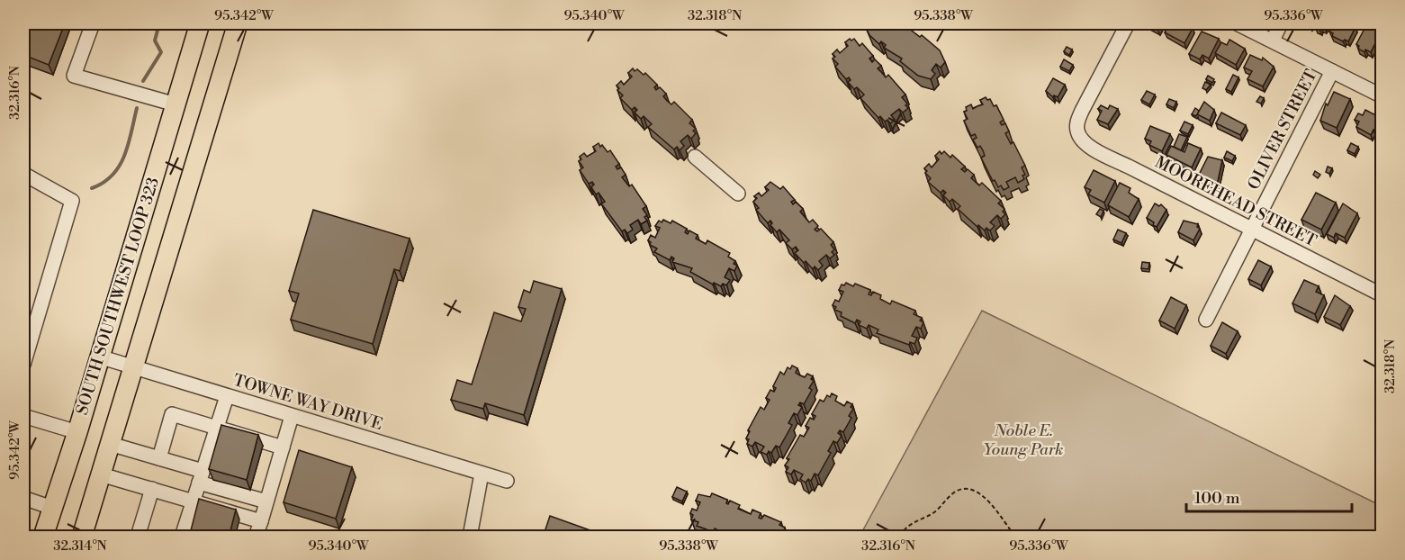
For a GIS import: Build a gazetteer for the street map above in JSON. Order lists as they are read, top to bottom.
{
  "streets": {
    "highway": ["SOUTH SOUTHWEST LOOP 323"],
    "street": ["OLIVER STREET", "MOOREHEAD STREET", "TOWNE WAY DRIVE"]
  },
  "crossings": [
    ["OLIVER STREET", "MOOREHEAD STREET"],
    ["SOUTH SOUTHWEST LOOP 323", "TOWNE WAY DRIVE"]
  ],
  "parks": ["Noble E. Young Park"],
  "scale_bar": "100 m",
  "coordinates": [
    "95.342°W",
    "95.340°W",
    "32.318°N",
    "95.338°W",
    "95.336°W",
    "32.316°N",
    "32.314°N"
  ]
}
